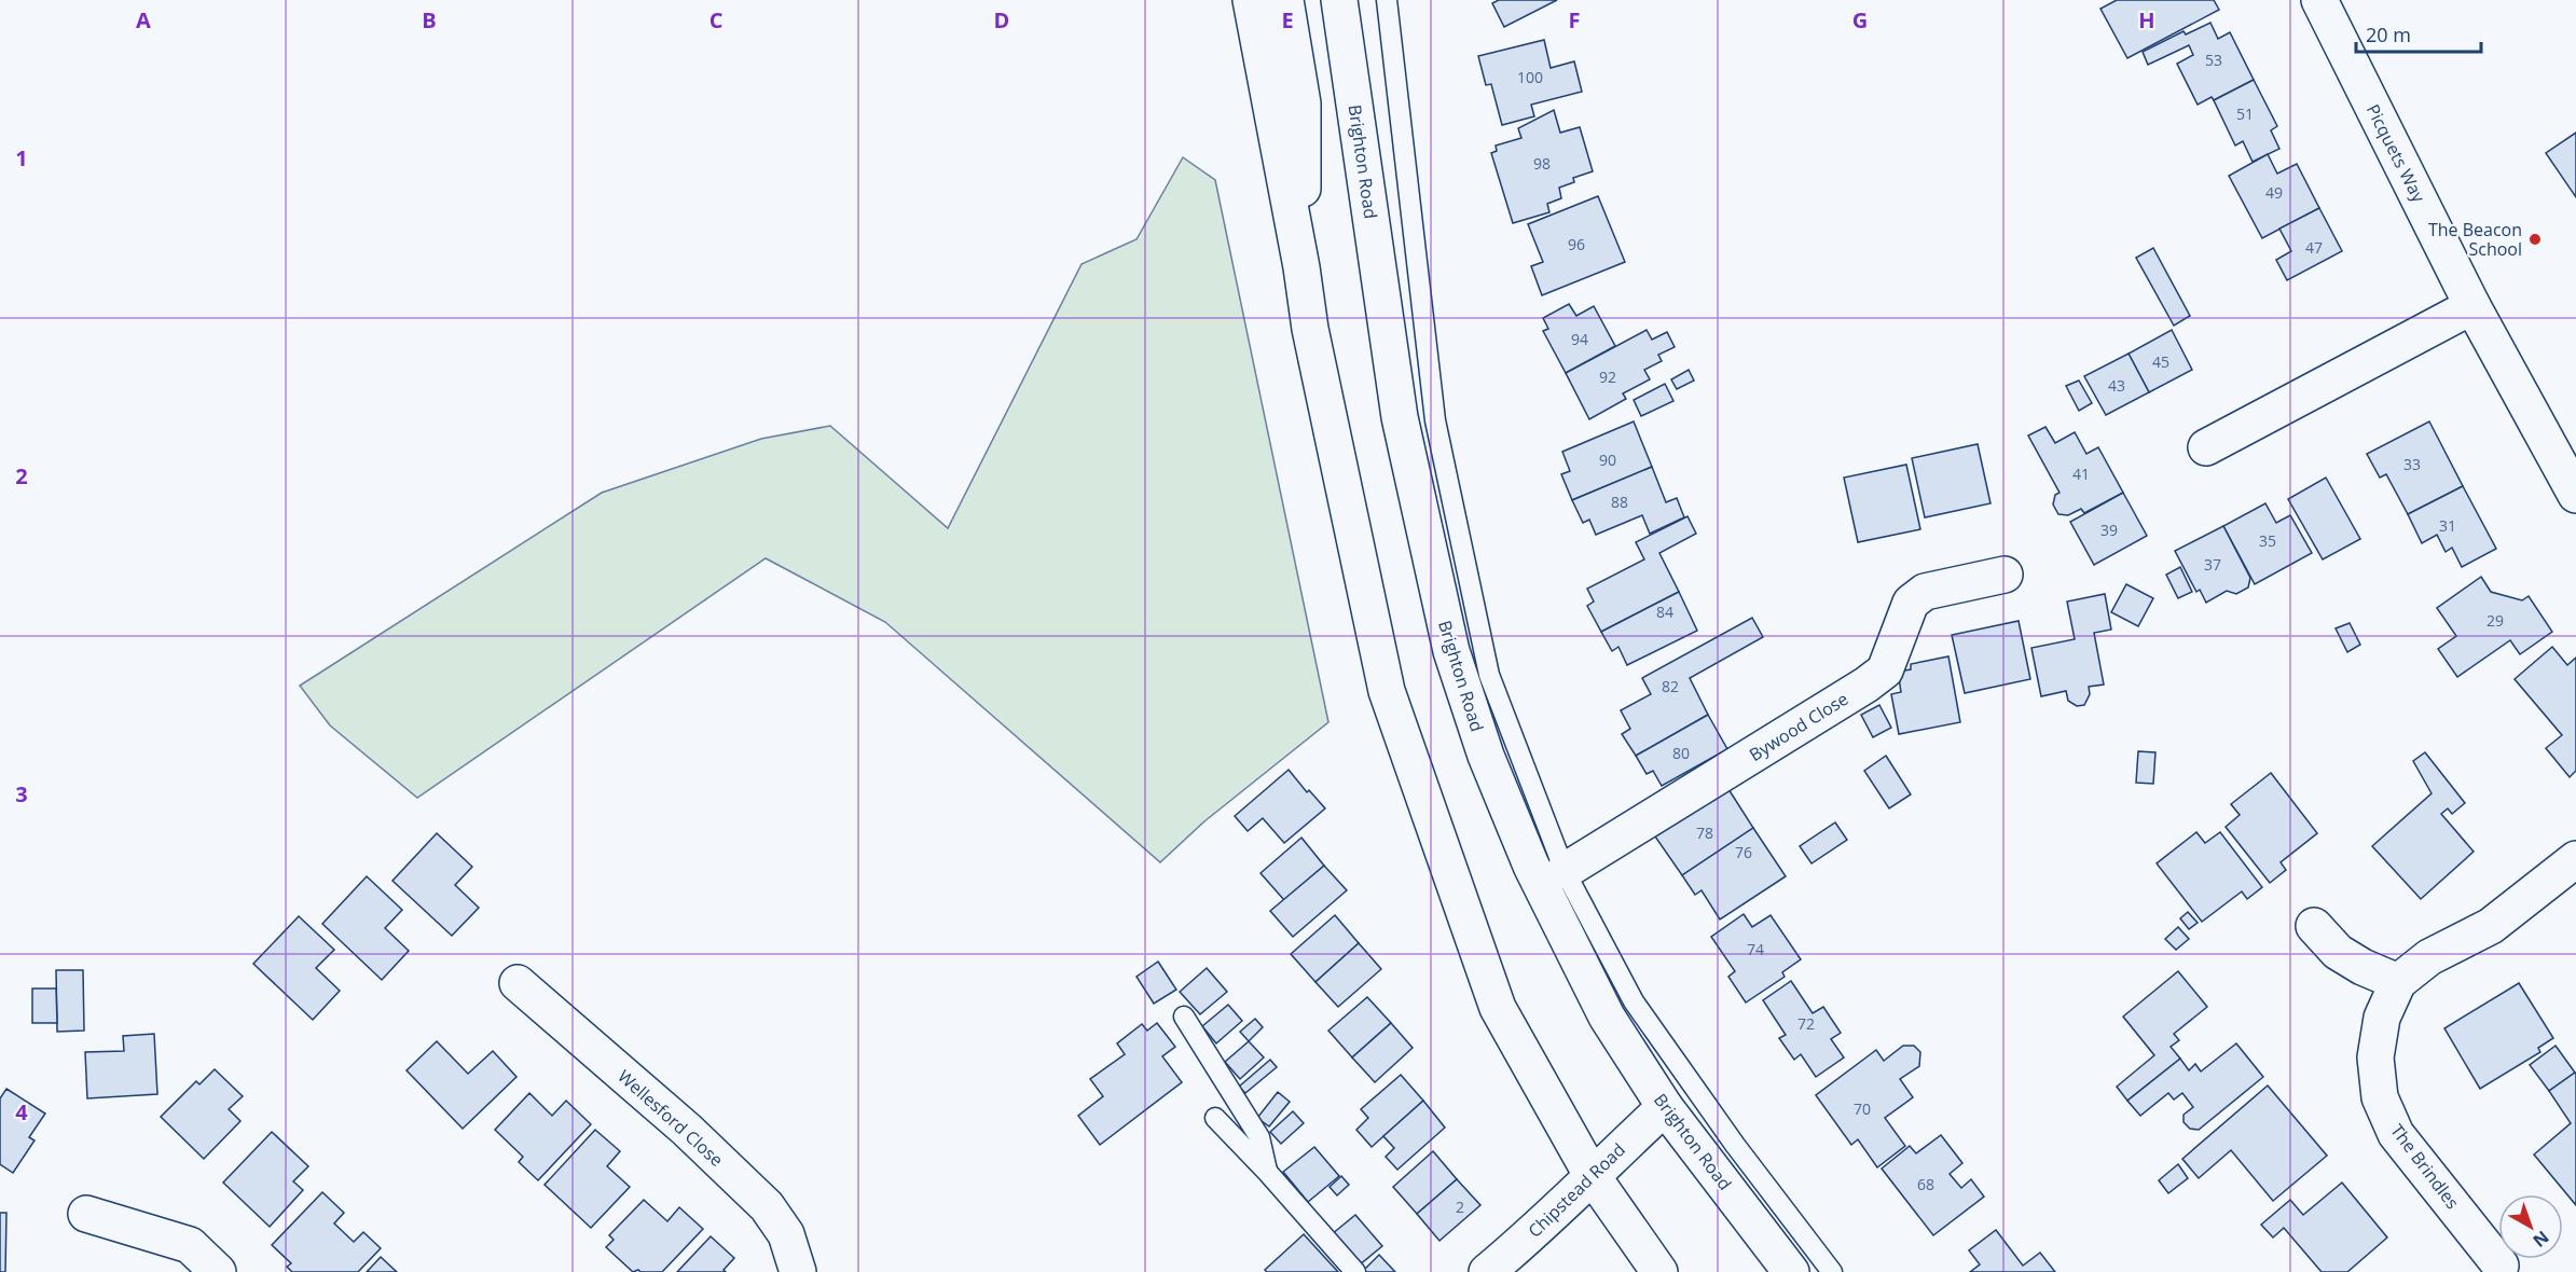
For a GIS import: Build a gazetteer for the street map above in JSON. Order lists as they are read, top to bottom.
{
  "streets": {
    "main road": [
      "Picquets Way",
      "Brighton Road",
      "Bywood Close",
      "Wellesford Close",
      "The Brindles",
      "Chipstead Road"
    ]
  },
  "crossings": [
    ["Brighton Road", "Chipstead Road"]
  ],
  "places": ["The Beacon School"],
  "house_numbers": [
    "53",
    "100",
    "51",
    "98",
    "49",
    "96",
    "47",
    "94",
    "45",
    "92",
    "43",
    "90",
    "33",
    "41",
    "88",
    "31",
    "39",
    "35",
    "37",
    "84",
    "29",
    "82",
    "80",
    "78",
    "76",
    "74",
    "72",
    "70",
    "68",
    "2"
  ],
  "scale_bar": "20 m",
  "north": "bottom right",
  "grid": {
    "columns": [
      "A",
      "B",
      "C",
      "D",
      "E",
      "F",
      "G",
      "H"
    ],
    "rows": [
      "1",
      "2",
      "3",
      "4"
    ]
  }
}
